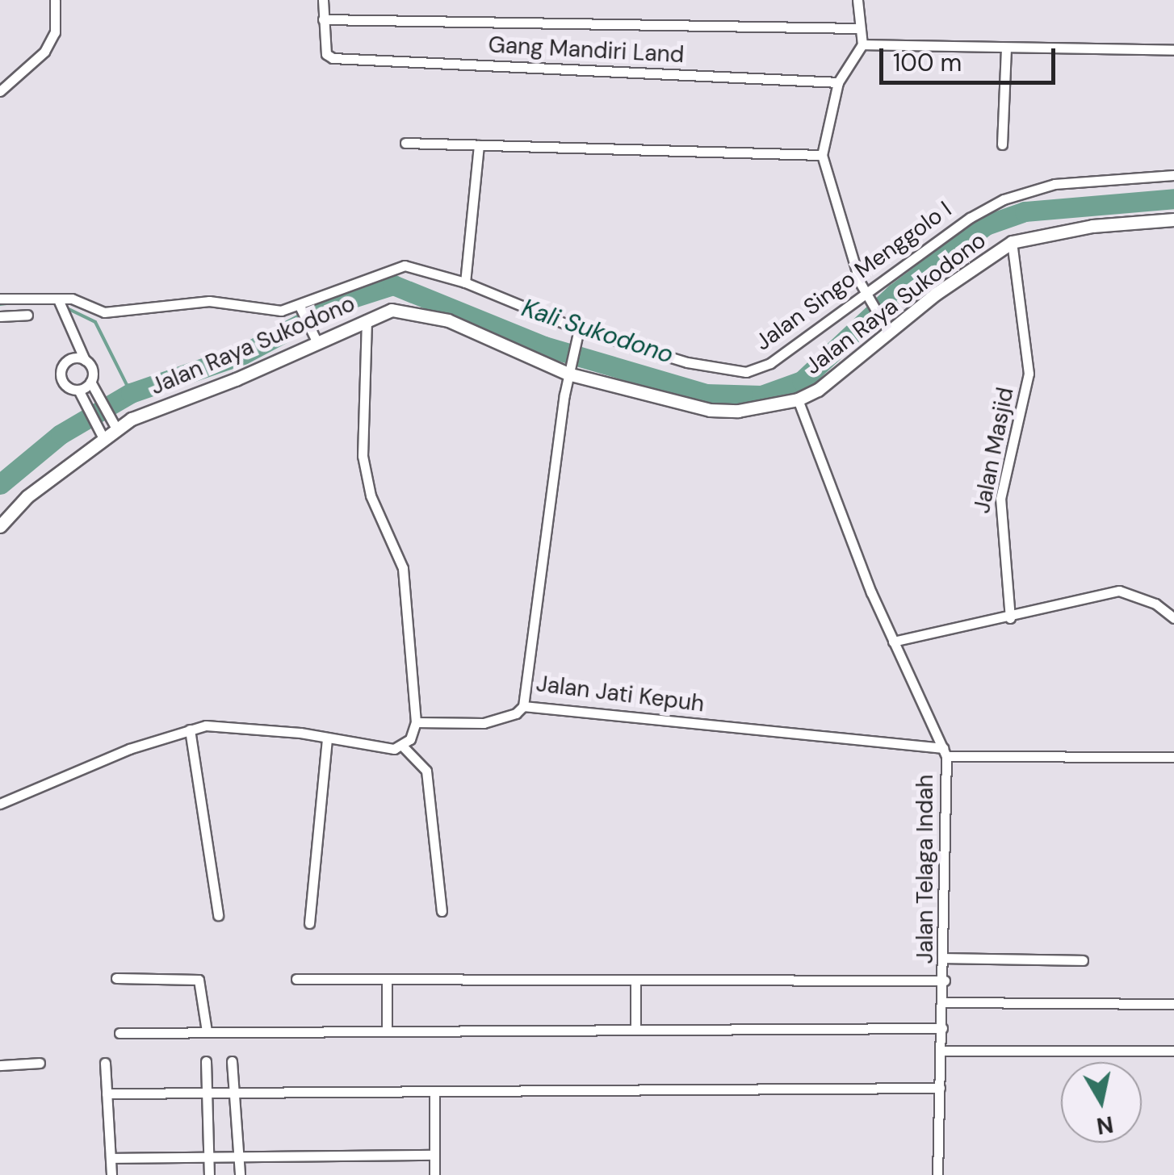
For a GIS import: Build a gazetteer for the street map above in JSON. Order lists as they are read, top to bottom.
{
  "streets": {
    "main road": ["Jalan Raya Sukodono"],
    "street": [
      "Gang Mandiri Land",
      "Jalan Singo Menggolo I",
      "Jalan Masjid",
      "Jalan Jati Kepuh",
      "Jalan Telaga Indah"
    ]
  },
  "crossings": [
    ["Jalan Singo Menggolo I", "Jalan Jati Kepuh"],
    ["Jalan Raya Sukodono", "Jalan Masjid"],
    ["Jalan Raya Sukodono", "Jalan Jati Kepuh"],
    ["Jalan Raya Sukodono", "Jalan Telaga Indah"],
    ["Jalan Jati Kepuh", "Jalan Telaga Indah"]
  ],
  "water": ["Kali Sukodono"],
  "scale_bar": "100 m",
  "north": "bottom"
}
